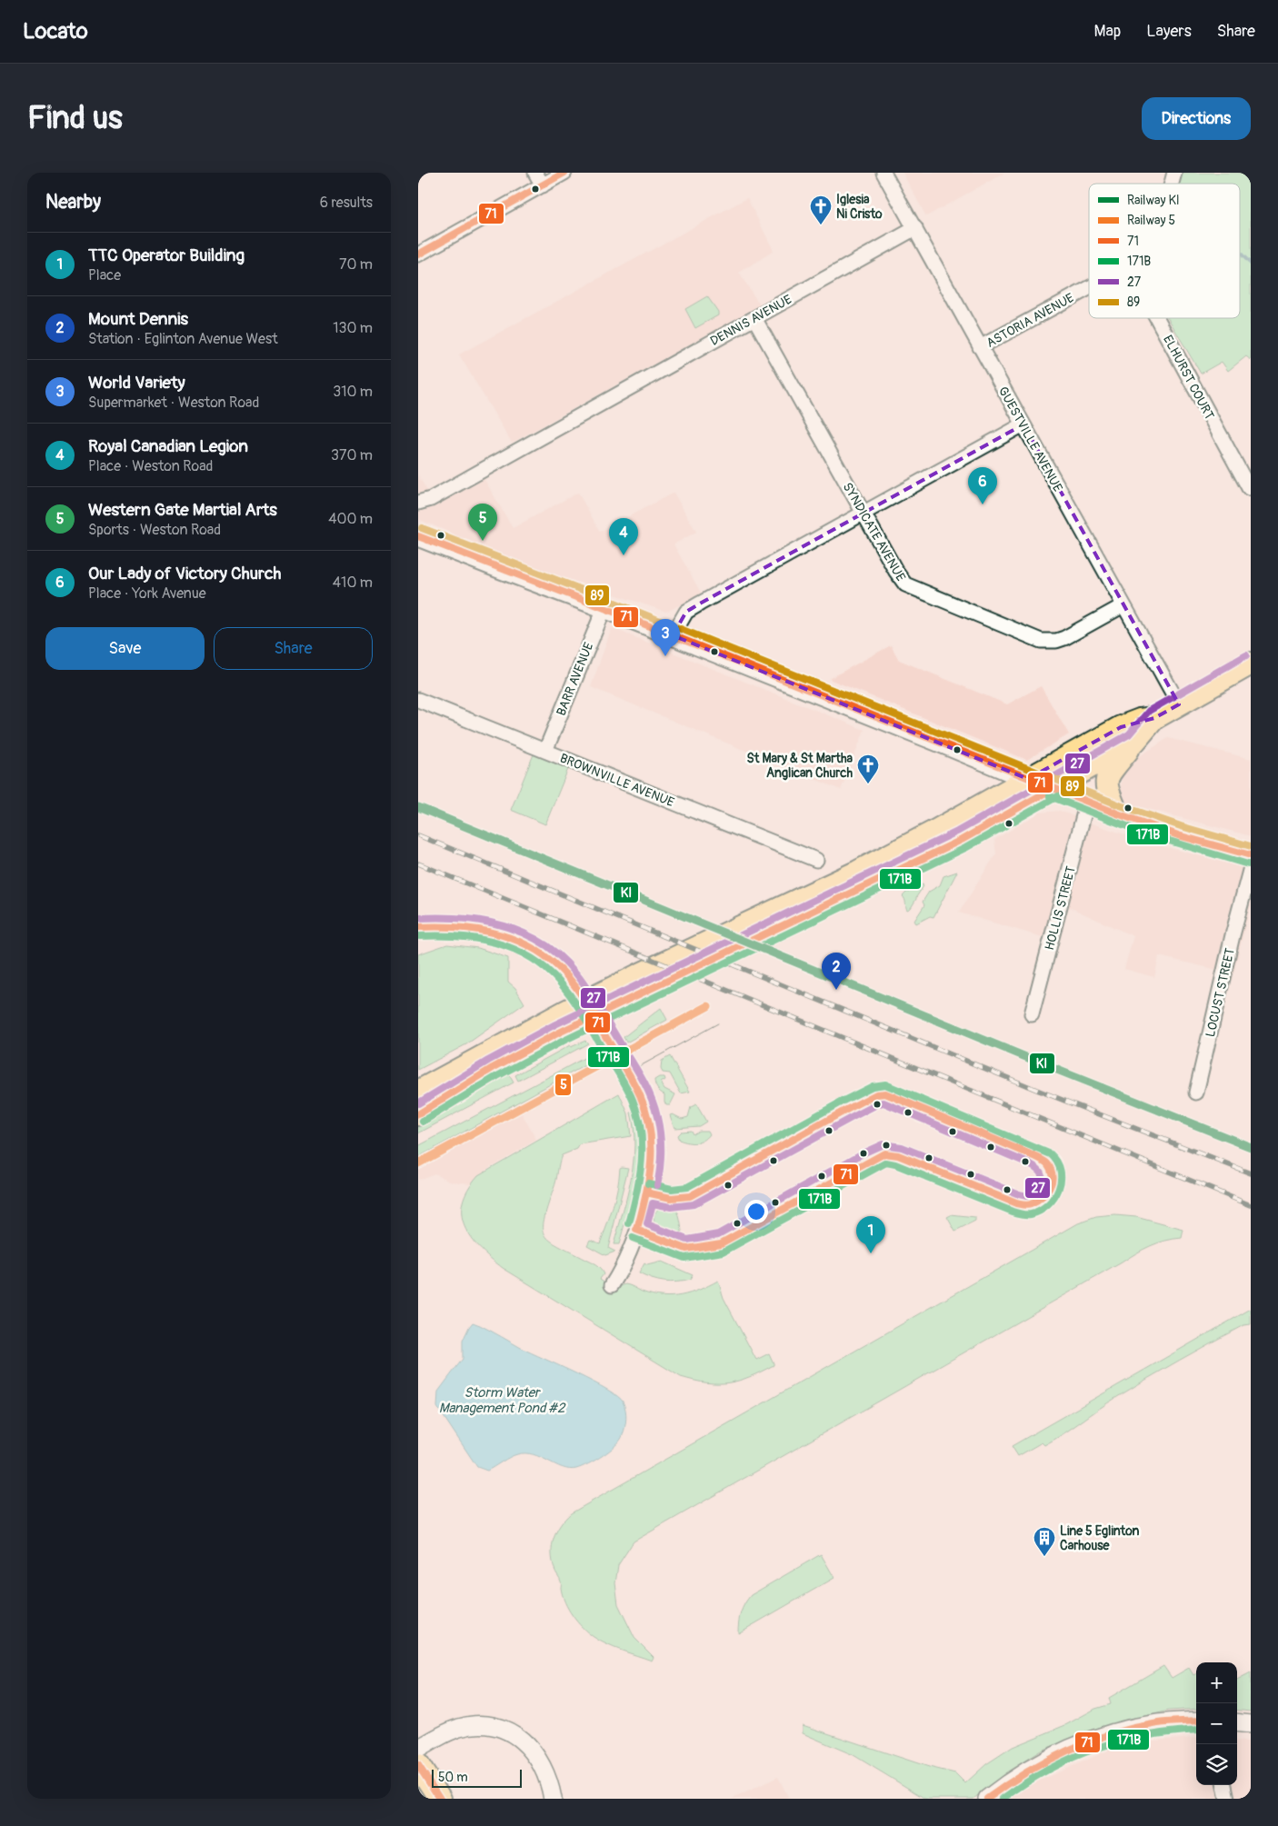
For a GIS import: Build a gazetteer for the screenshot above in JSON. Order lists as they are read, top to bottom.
{
  "streets": {
    "street": [
      "DENNIS AVENUE",
      "ASTORIA AVENUE",
      "ELHURST COURT",
      "GUESTVILLE AVENUE",
      "SYNDICATE AVENUE",
      "BARR AVENUE",
      "BROWNVILLE AVENUE",
      "HOLLIS STREET",
      "LOCUST STREET"
    ]
  },
  "crossings": [
    ["DENNIS AVENUE", "GUESTVILLE AVENUE"],
    ["DENNIS AVENUE", "SYNDICATE AVENUE"],
    ["ASTORIA AVENUE", "GUESTVILLE AVENUE"],
    ["GUESTVILLE AVENUE", "SYNDICATE AVENUE"],
    ["BARR AVENUE", "BROWNVILLE AVENUE"]
  ],
  "water": ["Storm Water Management Pond #2"],
  "places": {
    "church": ["Iglesia Ni Cristo", "St Mary & St Martha Anglican Church"],
    "building": ["Line 5 Eglinton Carhouse"]
  },
  "lines": [
    "transit line 71",
    "transit line 89",
    "transit line 27",
    "transit line 171B",
    "rail line KI",
    "rail line 5"
  ],
  "legend": [
    "Railway KI",
    "Railway 5",
    "71",
    "171B",
    "27",
    "89"
  ],
  "scale_bar": "50 m",
  "page": {
    "header": "Locato",
    "nav": ["Map", "Layers", "Share"],
    "buttons": [
      "Directions",
      ["Save", "Share"]
    ],
    "title": "Find us",
    "heading": ["Nearby", "6 results"],
    "list": [
      {
        "mark": "1",
        "name": "TTC Operator Building",
        "note": "Place",
        "value": "70 m"
      },
      {
        "mark": "2",
        "name": "Mount Dennis",
        "note": "Station · Eglinton Avenue West",
        "value": "130 m"
      },
      {
        "mark": "3",
        "name": "World Variety",
        "note": "Supermarket · Weston Road",
        "value": "310 m"
      },
      {
        "mark": "4",
        "name": "Royal Canadian Legion",
        "note": "Place · Weston Road",
        "value": "370 m"
      },
      {
        "mark": "5",
        "name": "Western Gate Martial Arts",
        "note": "Sports · Weston Road",
        "value": "400 m"
      },
      {
        "mark": "6",
        "name": "Our Lady of Victory Church",
        "note": "Place · York Avenue",
        "value": "410 m"
      }
    ],
    "pins": [
      "6",
      "5",
      "4",
      "3",
      "2",
      "1"
    ],
    "map_buttons": ["+", "−"],
    "scale": "50 m"
  }
}
